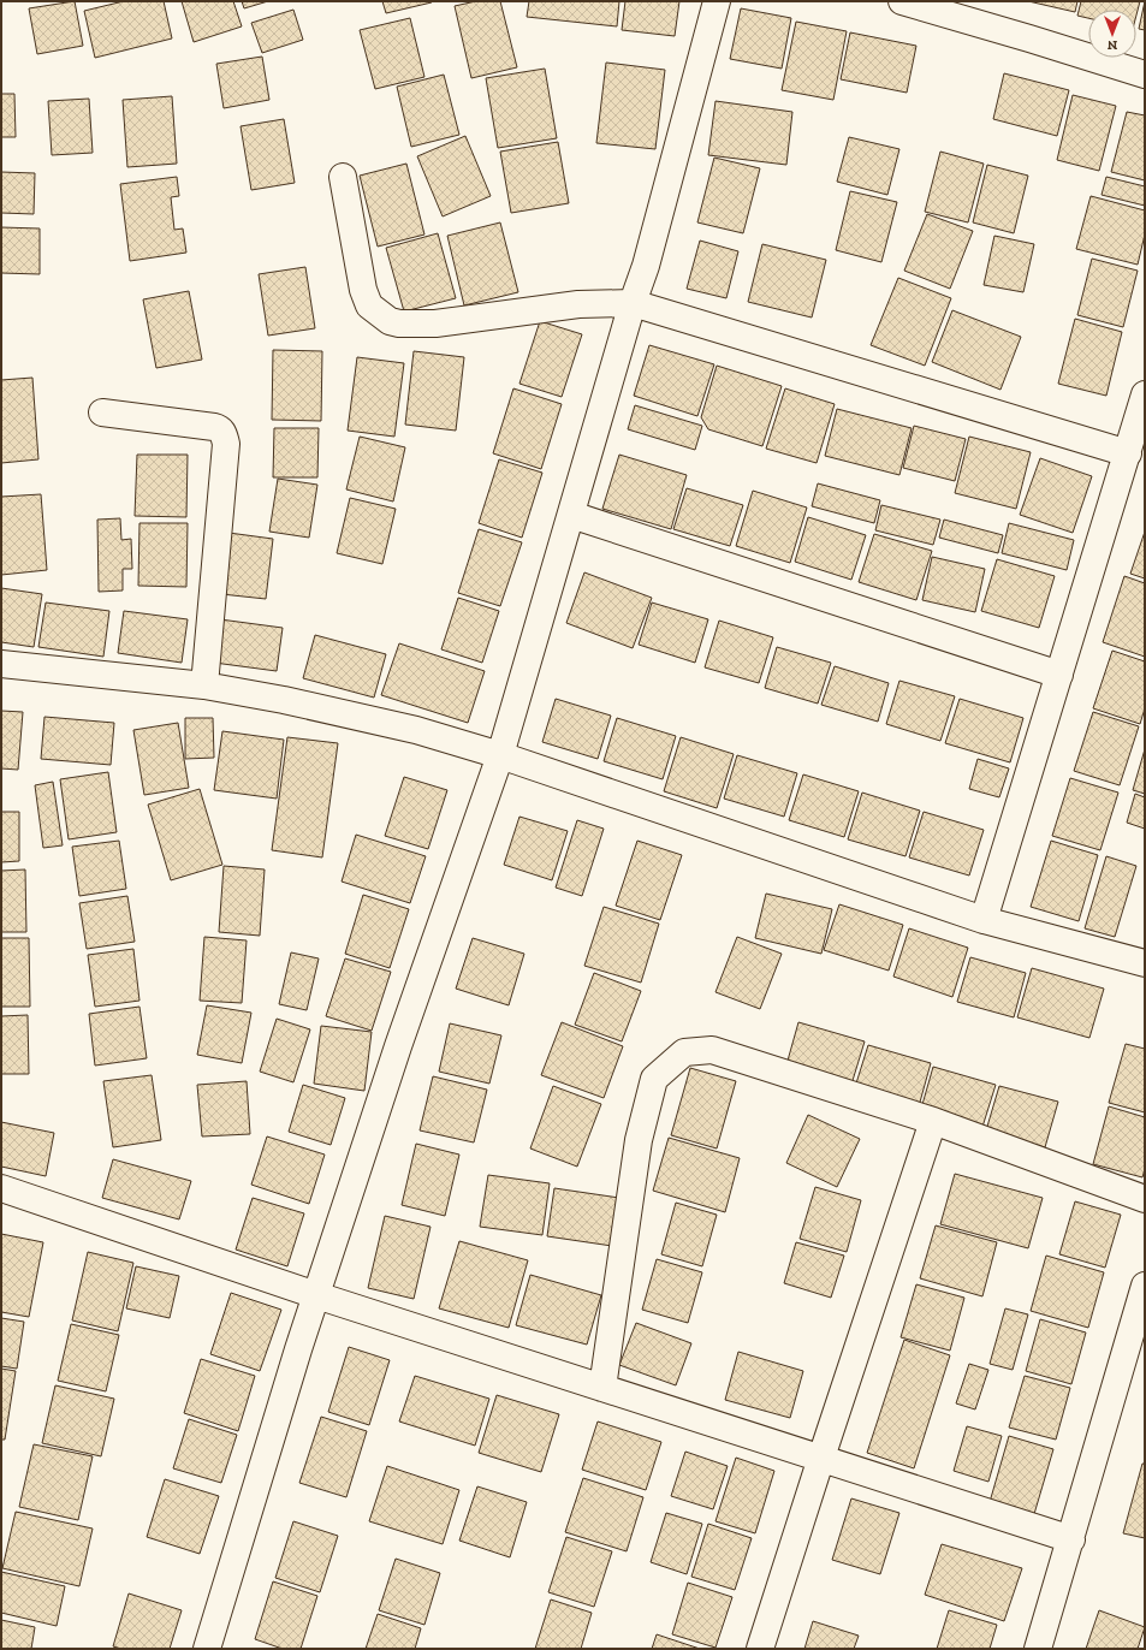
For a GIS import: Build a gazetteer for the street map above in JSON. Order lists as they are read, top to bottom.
{
  "north": "bottom"
}
